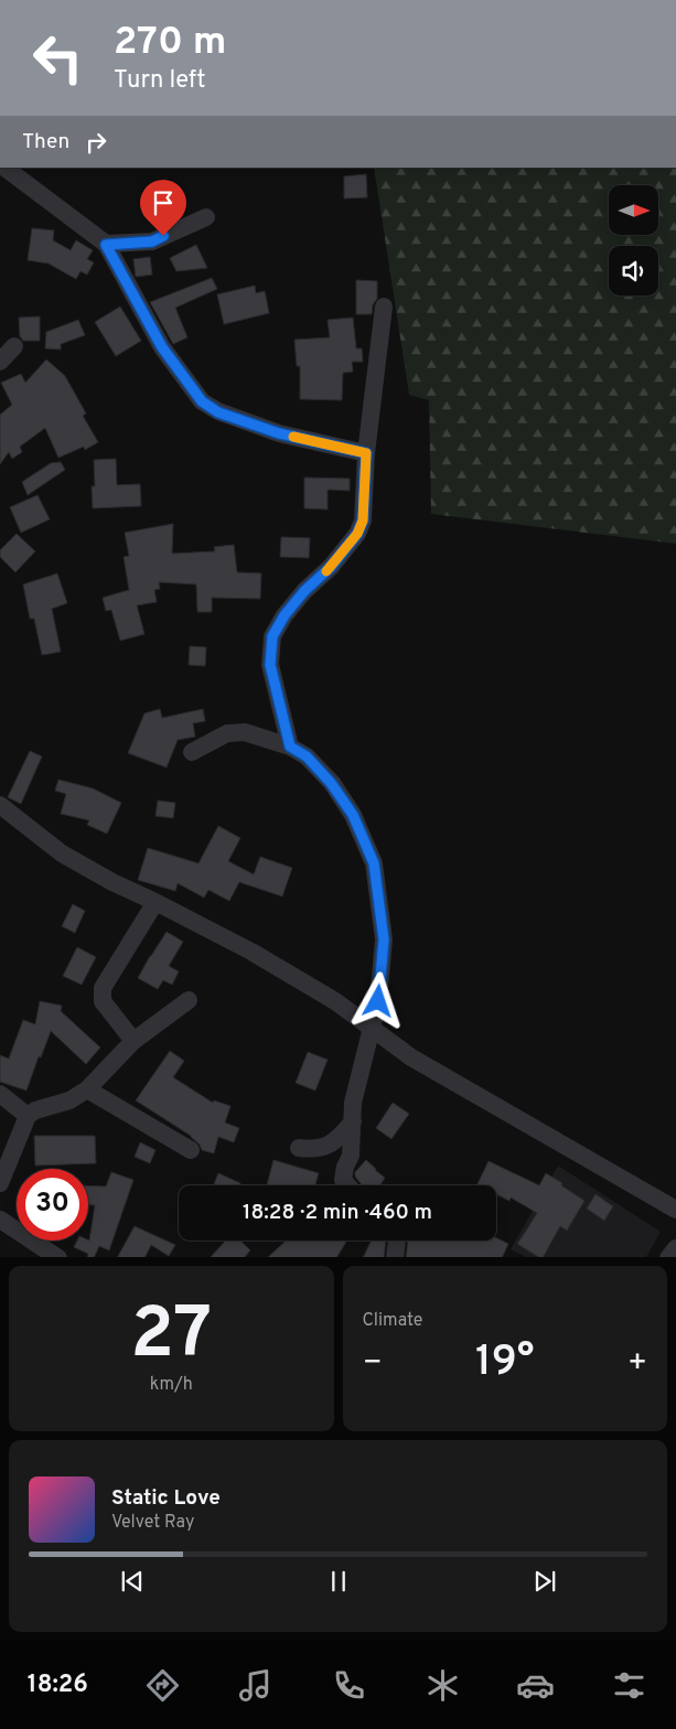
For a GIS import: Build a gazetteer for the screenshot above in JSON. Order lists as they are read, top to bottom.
{
  "north": "right",
  "page": {
    "turn": ["270 m", "Turn left"],
    "then": "Then",
    "limit": "30",
    "trip": "18:28 · 2 min · 460 m",
    "tile": [
      ["27", "km/h"],
      "Climate"
    ],
    "heat": ["−", "19°", "+"],
    "song": ["Static Love", "Velvet Ray"],
    "tabs": "18:26"
  }
}
